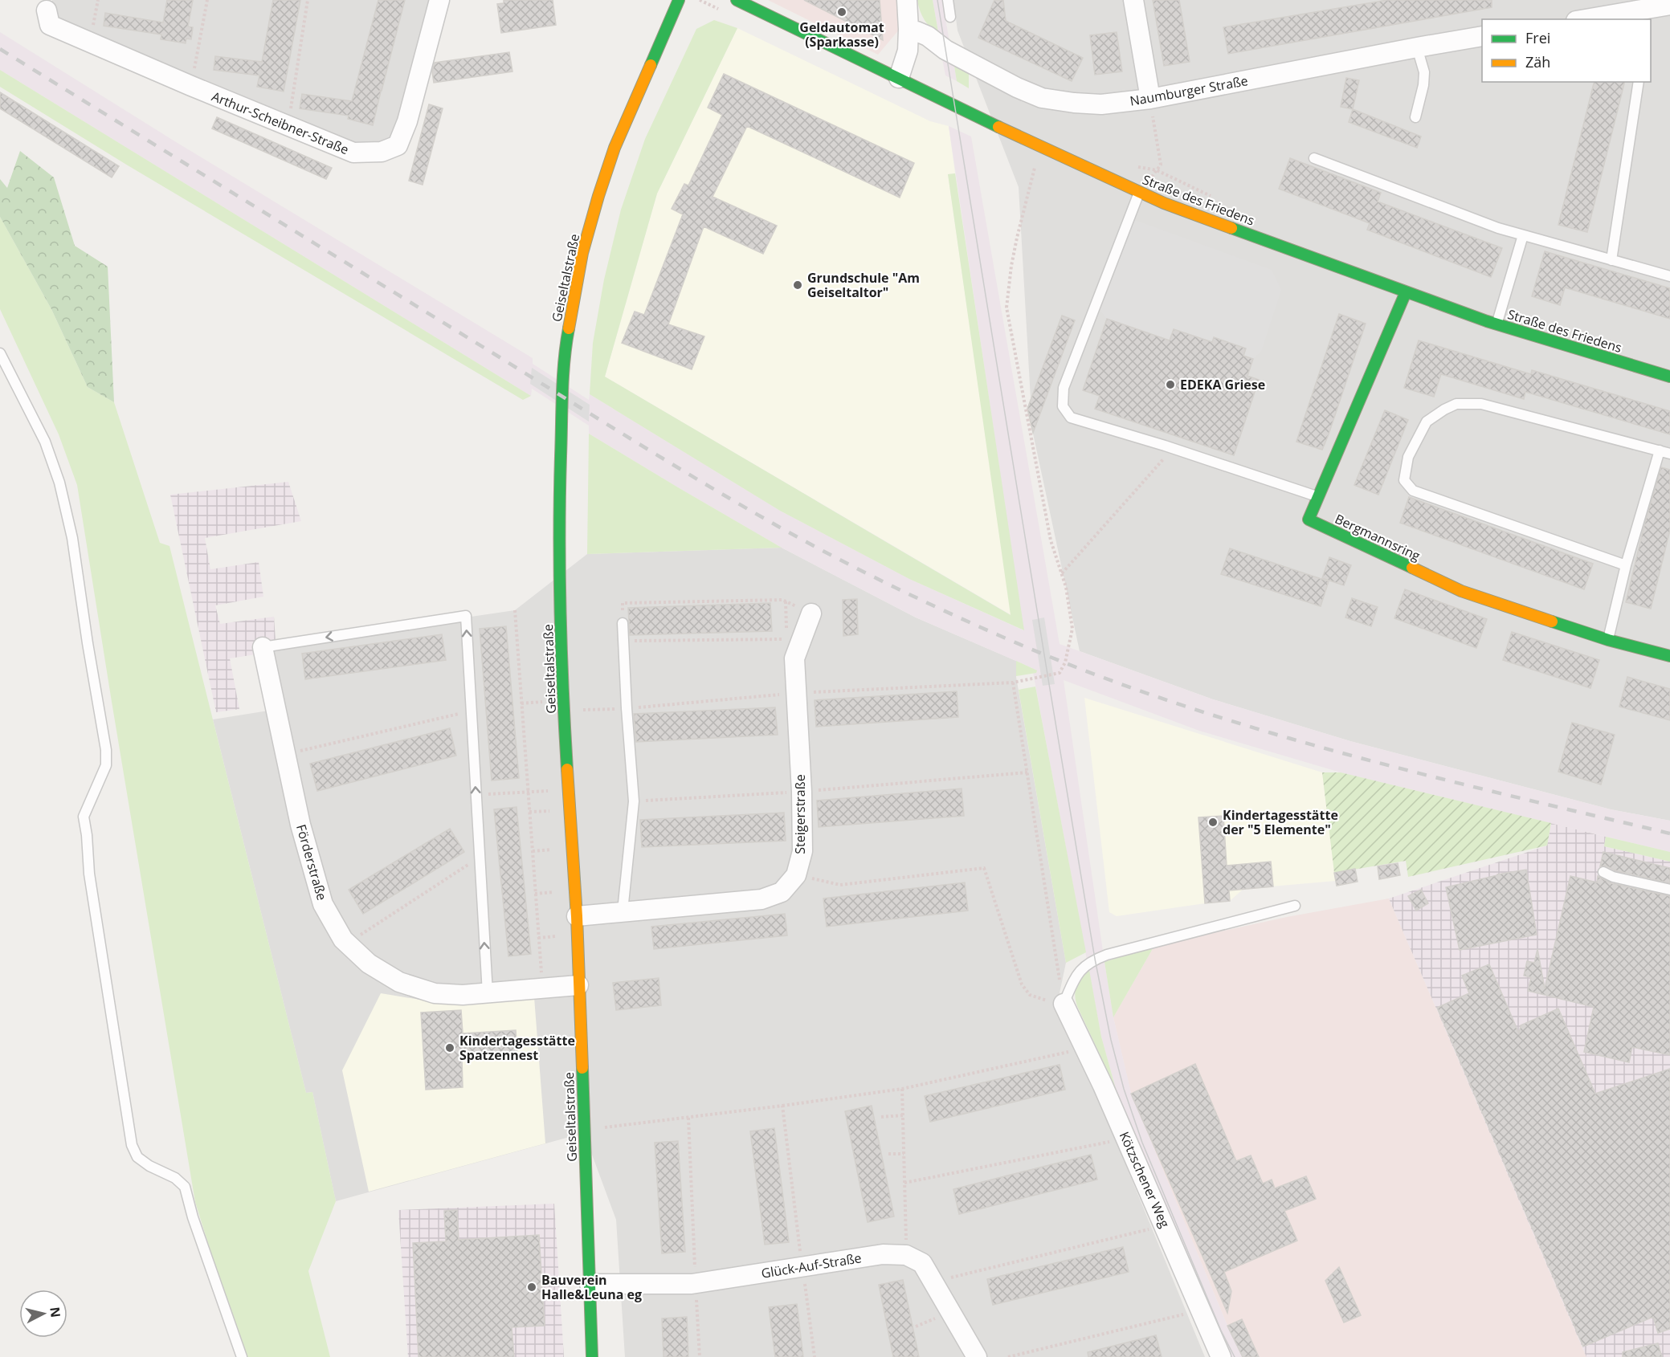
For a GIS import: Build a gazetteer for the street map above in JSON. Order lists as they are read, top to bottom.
{
  "streets": {
    "street": [
      "Naumburger Straße",
      "Arthur-Scheibner-Straße",
      "Straße des Friedens",
      "Geiseltalstraße",
      "Bergmannsring",
      "Steigerstraße",
      "Förderstraße",
      "Kötzschener Weg",
      "Glück-Auf-Straße"
    ]
  },
  "crossings": [
    ["Straße des Friedens", "Bergmannsring"],
    ["Geiseltalstraße", "Steigerstraße"],
    ["Geiseltalstraße", "Förderstraße"],
    ["Geiseltalstraße", "Glück-Auf-Straße"]
  ],
  "places": [
    "Geldautomat (Sparkasse)",
    "Grundschule \"Am Geiseltaltor\"",
    "EDEKA Griese",
    "Kindertagesstätte der \"5 Elemente\"",
    "Kindertagesstätte Spatzennest",
    "Bauverein Halle&Leuna eg"
  ],
  "legend": ["Frei", "Zäh"],
  "north": "right"
}
